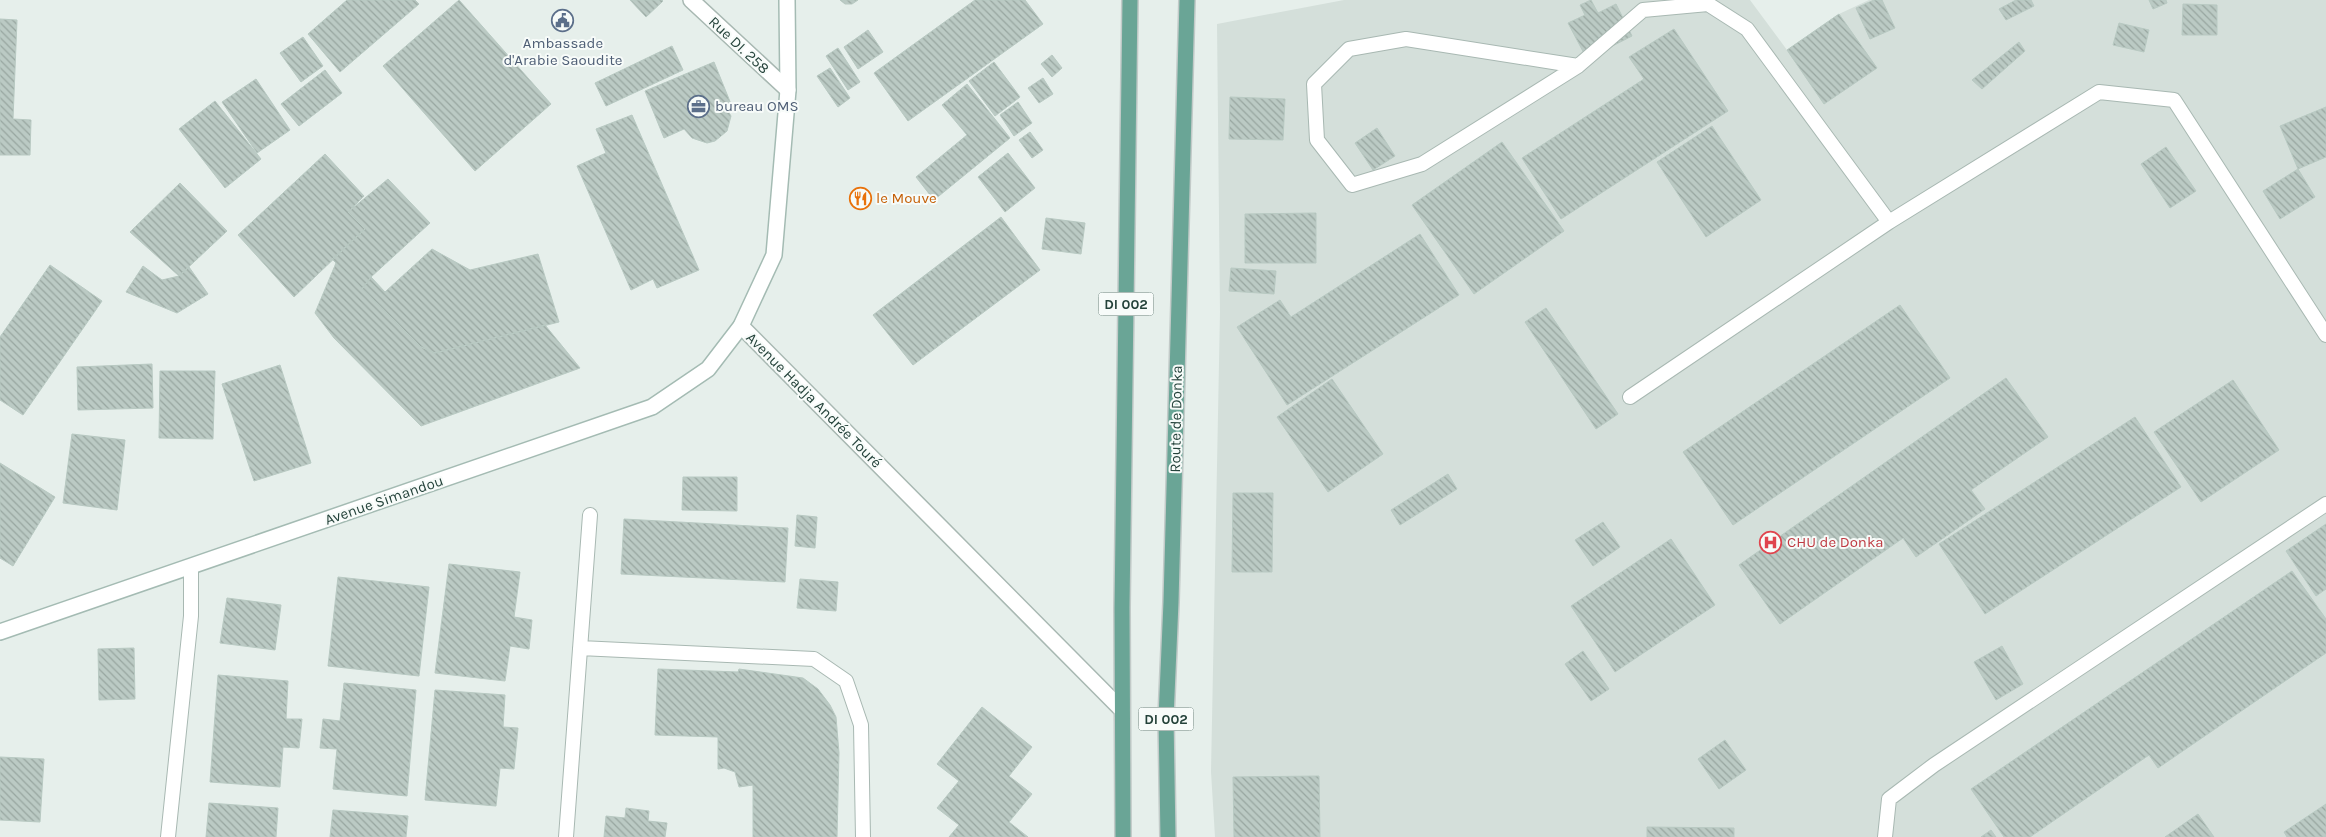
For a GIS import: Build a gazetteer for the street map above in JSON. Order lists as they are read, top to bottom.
{
  "streets": {
    "main road": [
      "Rue DI. 258",
      "DI 002",
      "Avenue Hadja Andrée Touré",
      "Route de Donka",
      "Avenue Simandou"
    ]
  },
  "crossings": [
    ["Rue DI. 258", "Avenue Hadja Andrée Touré"],
    ["DI 002", "Avenue Hadja Andrée Touré"],
    ["Avenue Hadja Andrée Touré", "Avenue Simandou"]
  ],
  "places": {
    "public building": ["Ambassade d'Arabie Saoudite"],
    "office": ["bureau OMS"],
    "restaurant": ["le Mouve"],
    "hospital": ["CHU de Donka"]
  }
}
